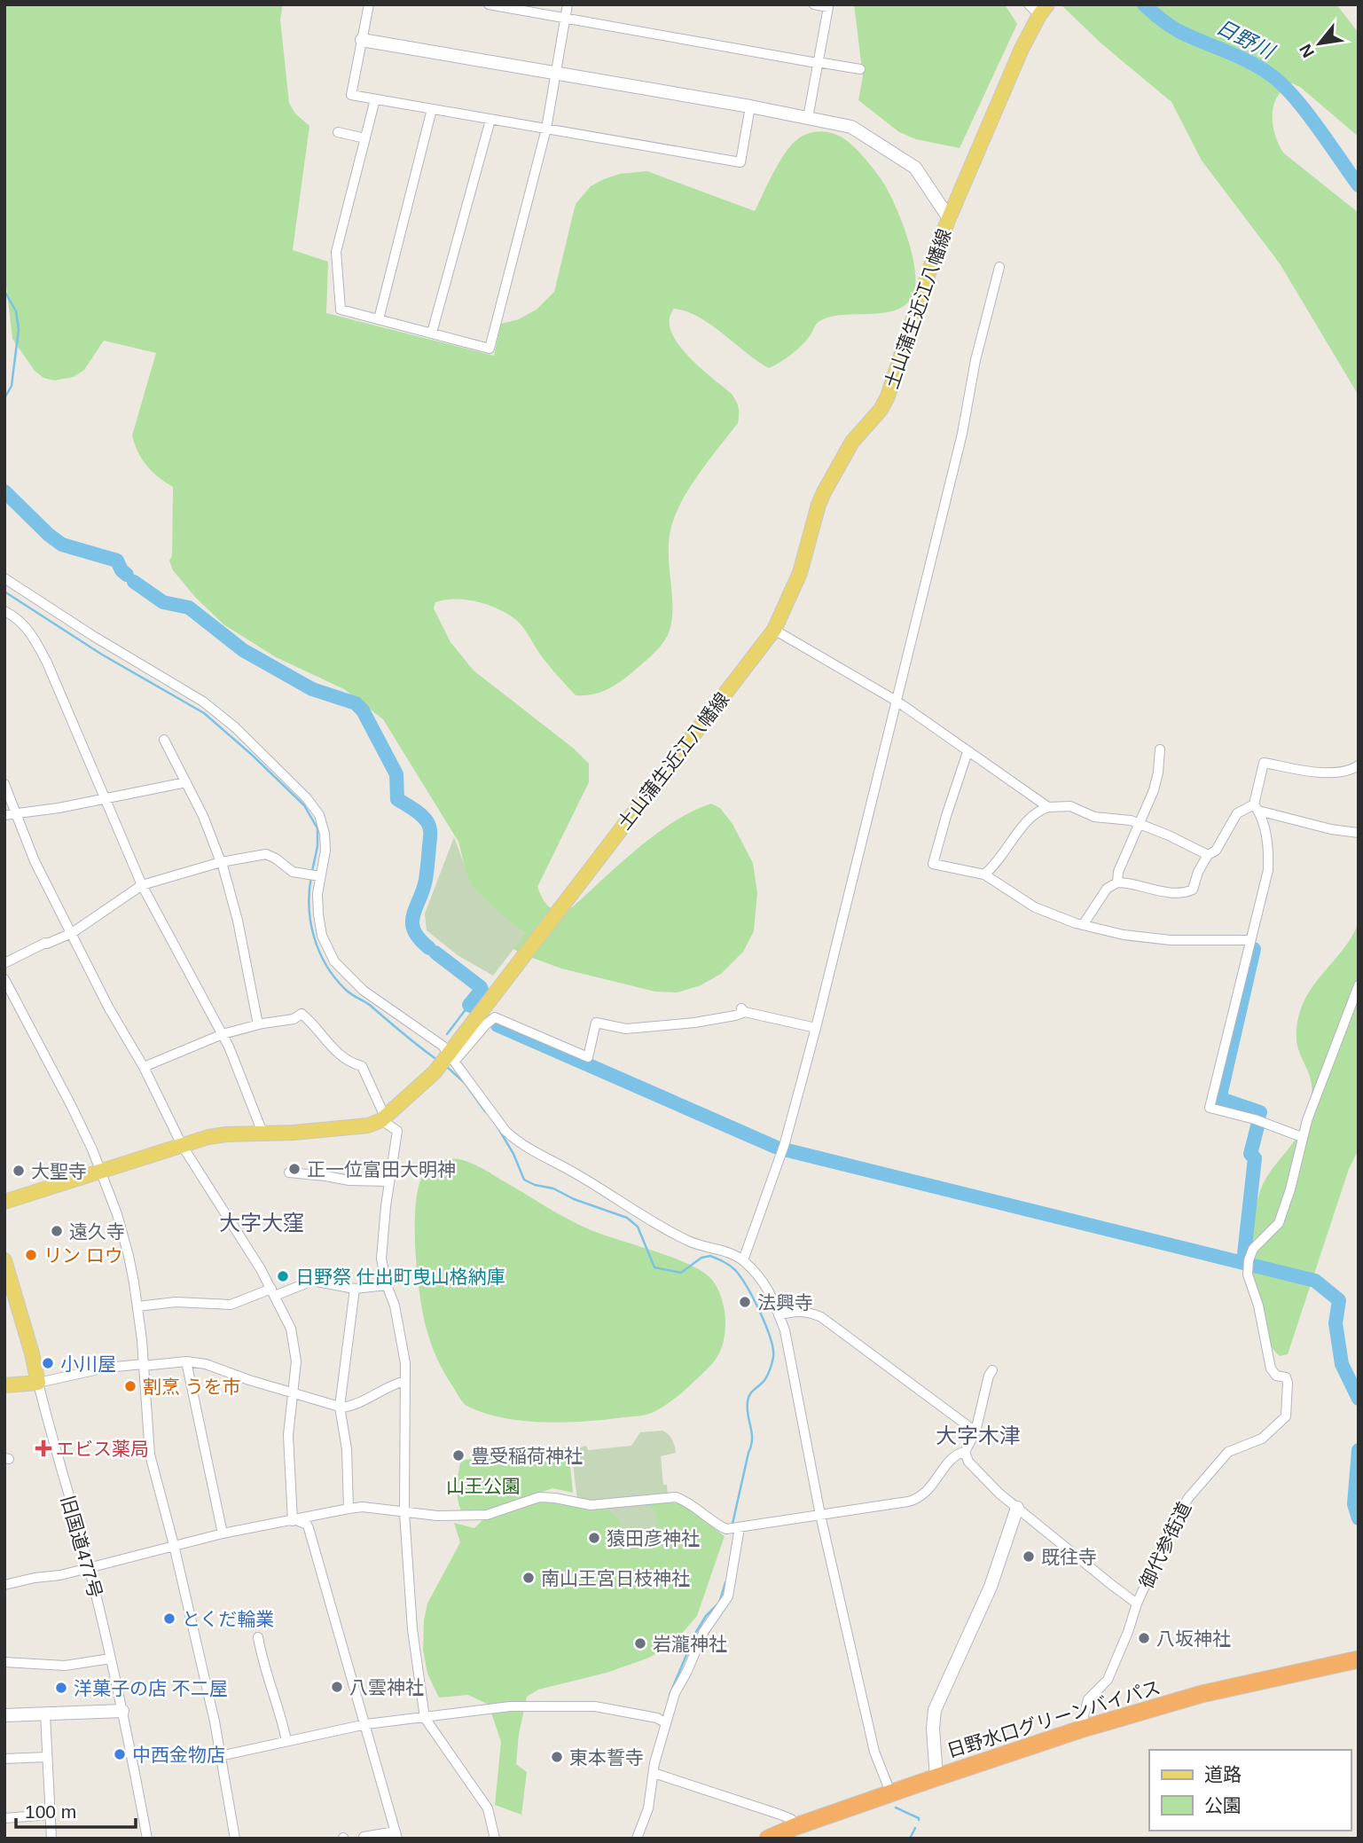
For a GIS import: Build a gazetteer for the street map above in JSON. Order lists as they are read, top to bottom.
{
  "streets": {
    "highway": ["日野水口グリーンバイパス"],
    "main road": ["土山蒲生近江八幡線"],
    "street": ["御代参街道", "旧国道477号"]
  },
  "crossings": [
    ["御代参街道", "日野水口グリーンバイパス"]
  ],
  "districts": ["大字大窪", "大字木津"],
  "water": ["日野川"],
  "parks": ["山王公園"],
  "places": {
    "other": [
      "正一位富田大明神",
      "大聖寺",
      "遠久寺",
      "リン ロウ",
      "日野祭 仕出町曳山格納庫",
      "法興寺",
      "小川屋",
      "割烹 うを市",
      "豊受稲荷神社",
      "猿田彦神社",
      "既往寺",
      "南山王宮日枝神社",
      "とくだ輪業",
      "八坂神社",
      "岩瀧神社",
      "八雲神社",
      "洋菓子の店 不二屋",
      "中西金物店",
      "東本誓寺"
    ],
    "health": ["エビス薬局"]
  },
  "legend": ["道路", "公園"],
  "scale_bar": "100 m",
  "north": "bottom left"
}
